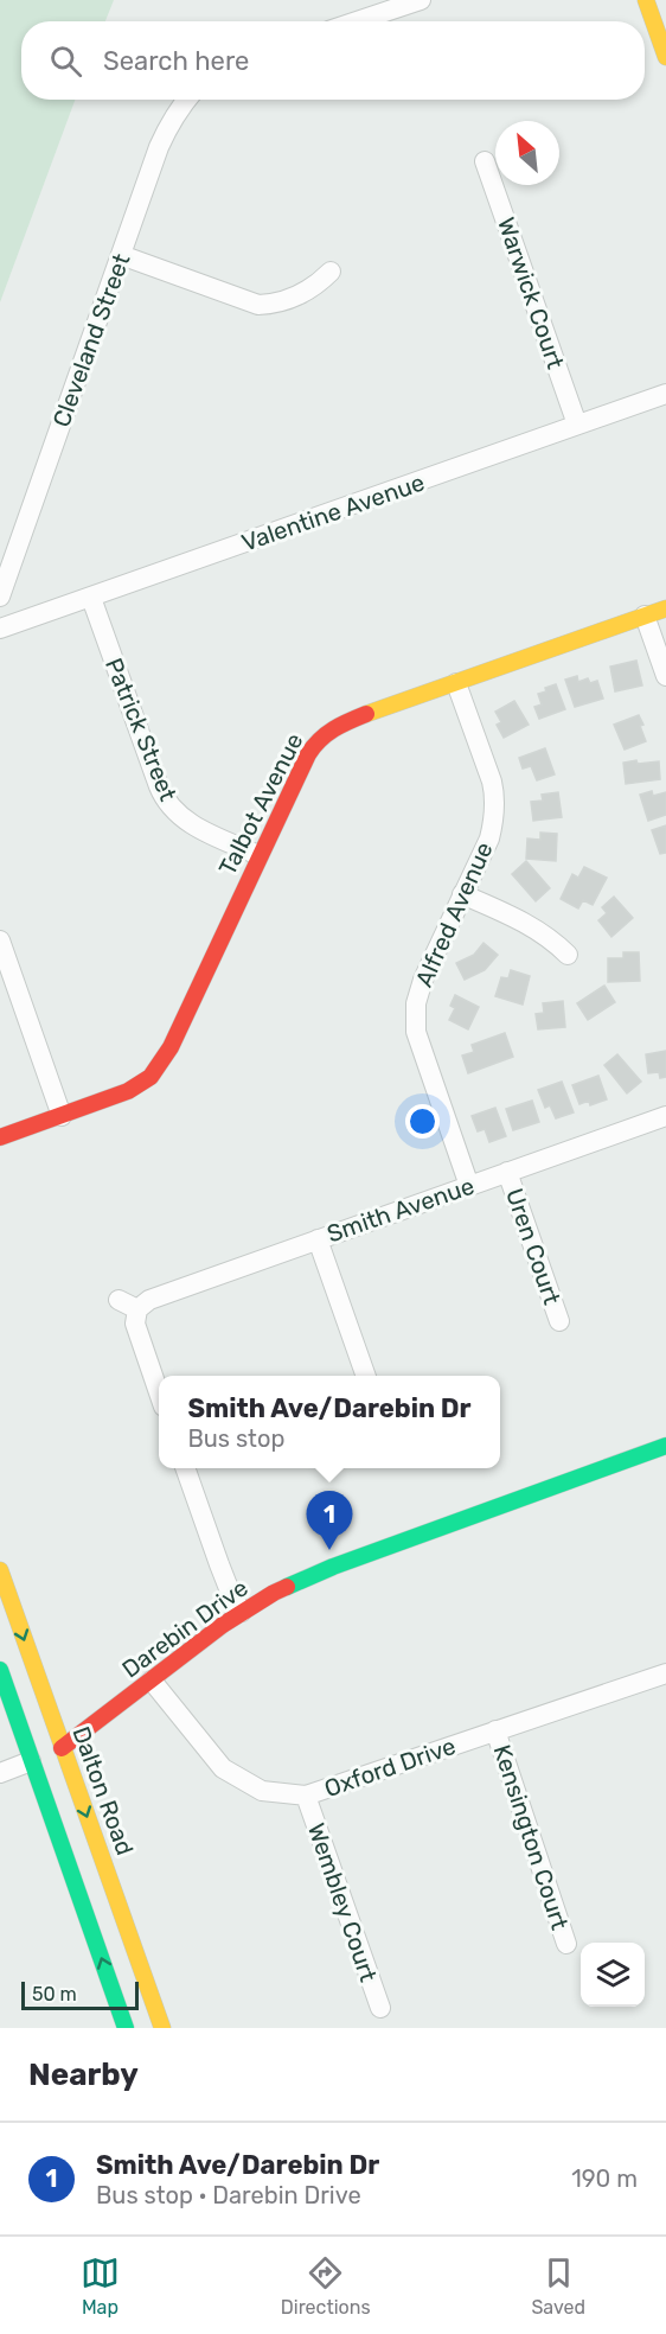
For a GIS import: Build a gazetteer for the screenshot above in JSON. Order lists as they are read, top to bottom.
{
  "streets": {
    "street": [
      "Warwick Court",
      "Cleveland Street",
      "Valentine Avenue",
      "Patrick Street",
      "Talbot Avenue",
      "Alfred Avenue",
      "Smith Avenue",
      "Uren Court",
      "Darebin Drive",
      "Oxford Drive",
      "Dalton Road",
      "Kensington Court",
      "Wembley Court"
    ]
  },
  "crossings": [
    ["Warwick Court", "Valentine Avenue"],
    ["Valentine Avenue", "Patrick Street"],
    ["Patrick Street", "Talbot Avenue"],
    ["Talbot Avenue", "Alfred Avenue"],
    ["Alfred Avenue", "Smith Avenue"],
    ["Smith Avenue", "Uren Court"],
    ["Darebin Drive", "Oxford Drive"],
    ["Darebin Drive", "Dalton Road"],
    ["Oxford Drive", "Kensington Court"],
    ["Oxford Drive", "Wembley Court"]
  ],
  "scale_bar": "50 m",
  "north": "top left",
  "page": {
    "search": "Search here",
    "popup": ["Smith Ave/Darebin Dr", "Bus stop"],
    "pins": "1",
    "scale": "50 m",
    "heading": "Nearby",
    "list": [
      {
        "mark": "1",
        "name": "Smith Ave/Darebin Dr",
        "note": "Bus stop · Darebin Drive",
        "value": "190 m"
      }
    ],
    "nav": ["Map", "Directions", "Saved"]
  }
}
